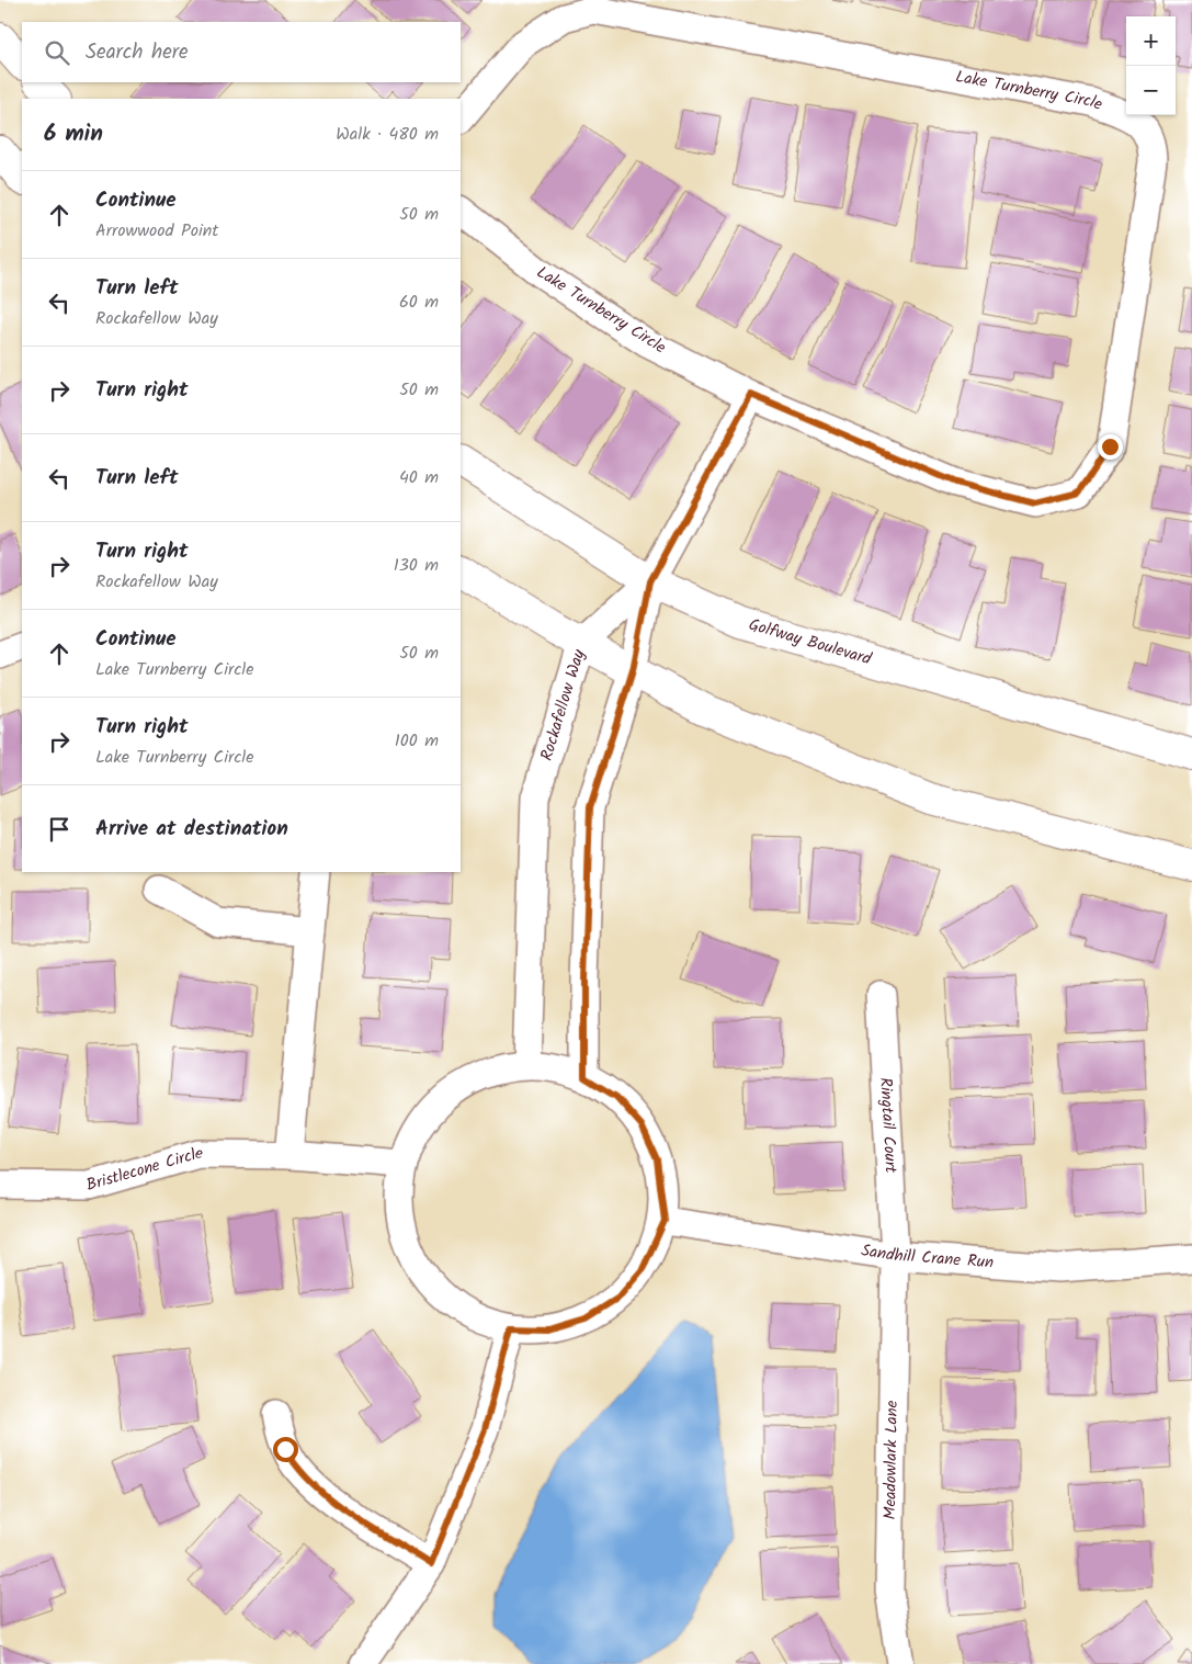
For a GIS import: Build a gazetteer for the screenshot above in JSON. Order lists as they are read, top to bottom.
{
  "streets": {
    "street": [
      "Lake Turnberry Circle",
      "Golfway Boulevard",
      "Rockafellow Way",
      "Ringtail Court",
      "Bristlecone Circle",
      "Sandhill Crane Run",
      "Meadowlark Lane"
    ]
  },
  "crossings": [
    ["Golfway Boulevard", "Rockafellow Way"],
    ["Ringtail Court", "Sandhill Crane Run"],
    ["Ringtail Court", "Meadowlark Lane"],
    ["Sandhill Crane Run", "Meadowlark Lane"]
  ],
  "page": {
    "map_buttons": ["+", "−"],
    "search": "Search here",
    "heading": ["6 min", "Walk · 480 m"],
    "list": [
      ["Continue", "Arrowwood Point", "50 m"],
      ["Turn left", "Rockafellow Way", "60 m"],
      ["Turn right", "50 m"],
      ["Turn left", "40 m"],
      ["Turn right", "Rockafellow Way", "130 m"],
      ["Continue", "Lake Turnberry Circle", "50 m"],
      ["Turn right", "Lake Turnberry Circle", "100 m"],
      "Arrive at destination"
    ]
  }
}
